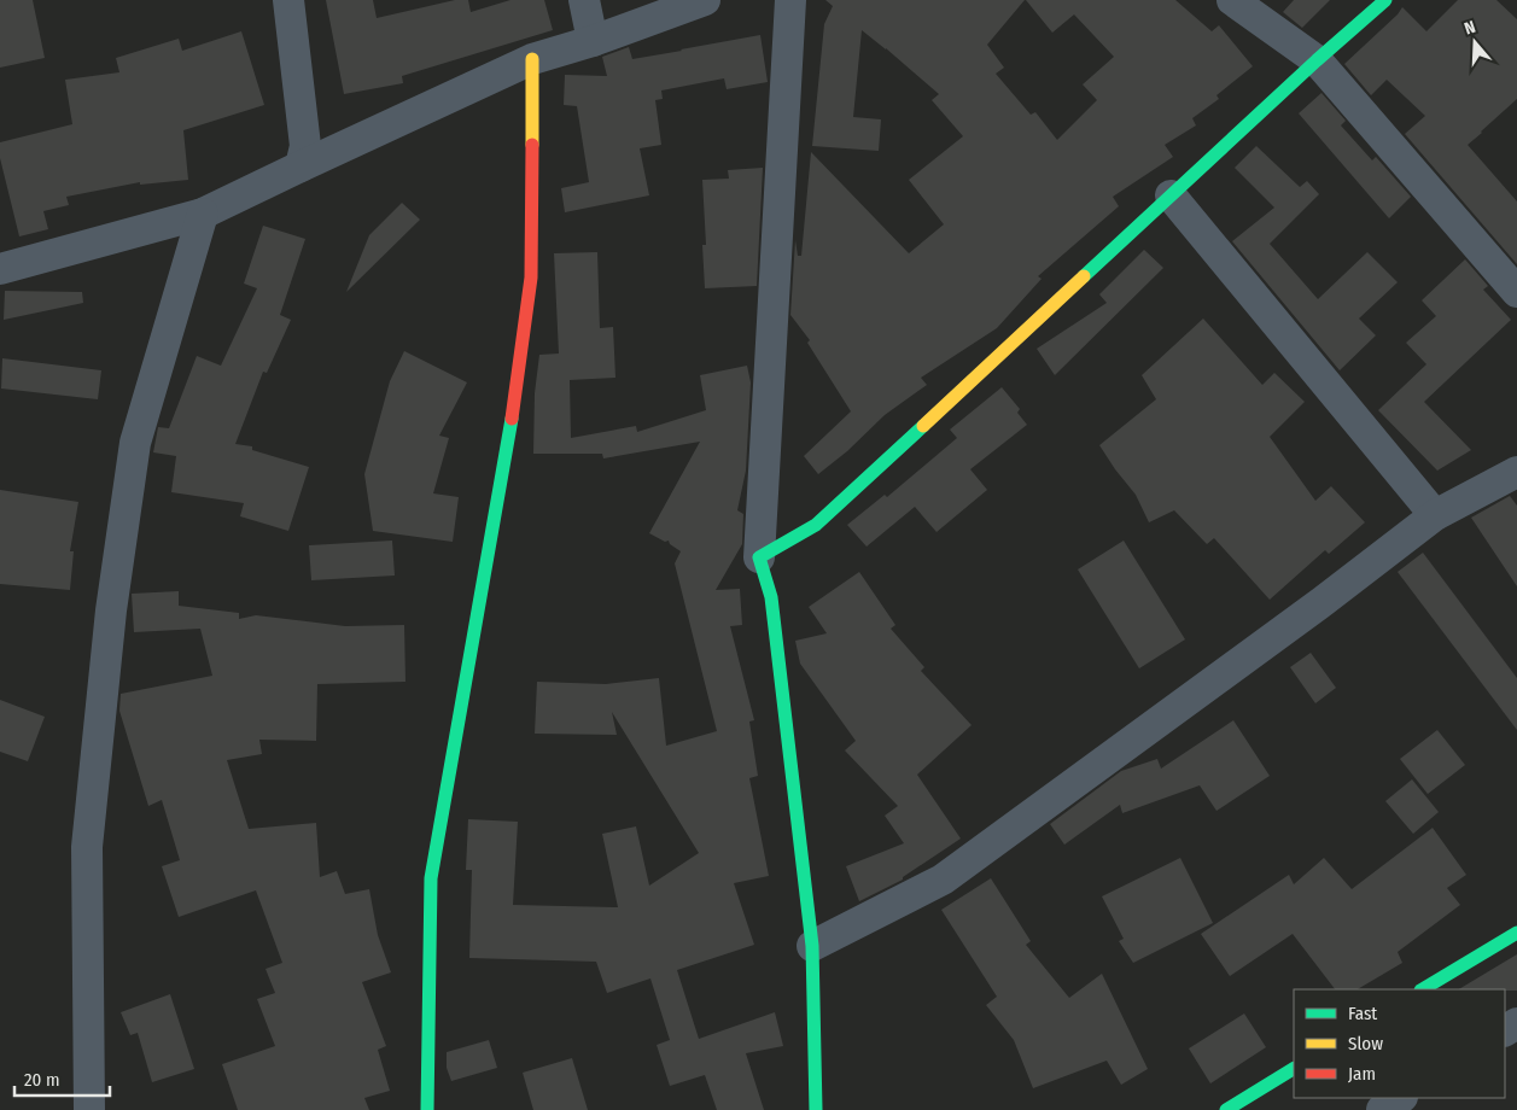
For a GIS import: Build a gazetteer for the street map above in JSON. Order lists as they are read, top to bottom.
{
  "legend": ["Fast", "Slow", "Jam"],
  "scale_bar": "20 m",
  "north": "top"
}
